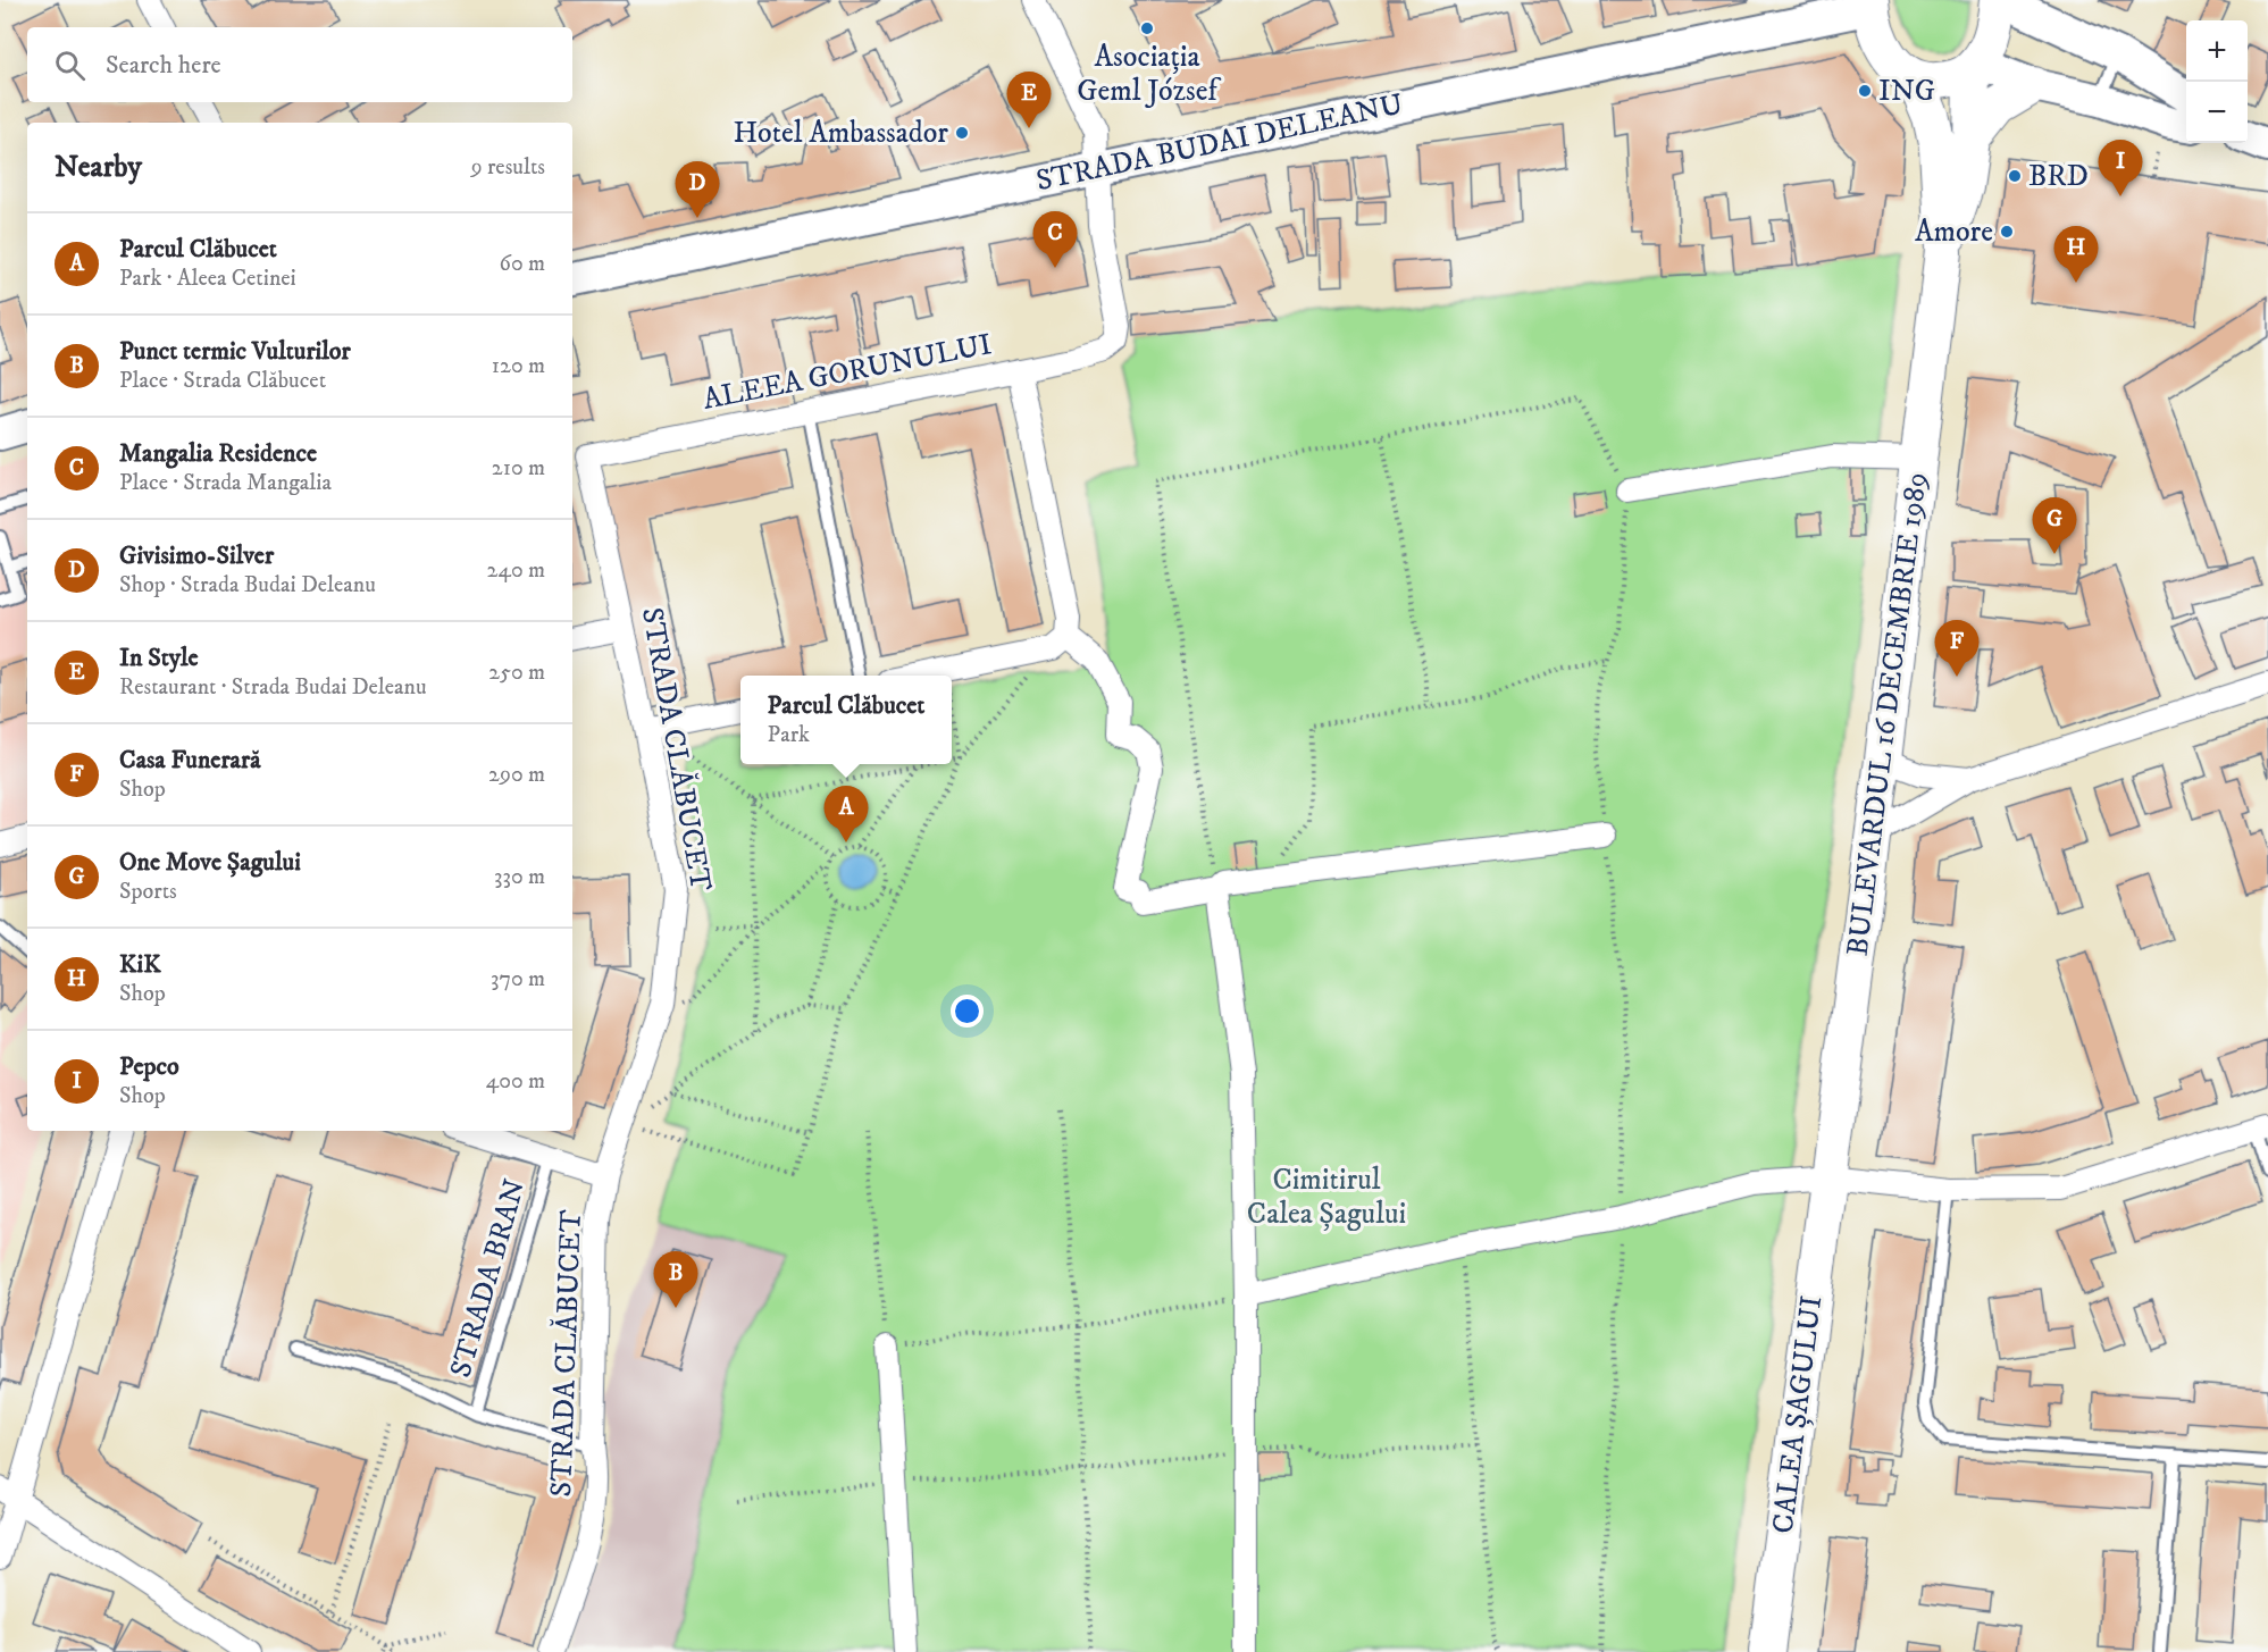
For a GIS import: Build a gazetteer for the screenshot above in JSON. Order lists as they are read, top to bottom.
{
  "streets": {
    "main road": ["STRADA BUDAI DELEANU", "BULEVARDUL 16 DECEMBRIE 1989", "CALEA ȘAGULUI"],
    "street": ["ALEEA GORUNULUI", "STRADA CLĂBUCET"],
    "lane": ["STRADA BRAN"]
  },
  "crossings": [
    ["STRADA BUDAI DELEANU", "ALEEA GORUNULUI"],
    ["ALEEA GORUNULUI", "STRADA CLĂBUCET"],
    ["BULEVARDUL 16 DECEMBRIE 1989", "CALEA ȘAGULUI"],
    ["STRADA CLĂBUCET", "STRADA BRAN"]
  ],
  "parks": ["Cimitirul Calea Șagului"],
  "places": [
    "Asociația Geml József",
    "ING",
    "Hotel Ambassador",
    "BRD",
    "Amore"
  ],
  "page": {
    "map_buttons": ["+", "−"],
    "search": "Search here",
    "pins": [
      "E",
      "I",
      "D",
      "C",
      "H",
      "G",
      "F",
      "A",
      "B"
    ],
    "heading": ["Nearby", "9 results"],
    "list": [
      {
        "mark": "A",
        "name": "Parcul Clăbucet",
        "note": "Park · Aleea Cetinei",
        "value": "60 m"
      },
      {
        "mark": "B",
        "name": "Punct termic Vulturilor",
        "note": "Place · Strada Clăbucet",
        "value": "120 m"
      },
      {
        "mark": "C",
        "name": "Mangalia Residence",
        "note": "Place · Strada Mangalia",
        "value": "210 m"
      },
      {
        "mark": "D",
        "name": "Givisimo-Silver",
        "note": "Shop · Strada Budai Deleanu",
        "value": "240 m"
      },
      {
        "mark": "E",
        "name": "In Style",
        "note": "Restaurant · Strada Budai Deleanu",
        "value": "250 m"
      },
      {
        "mark": "F",
        "name": "Casa Funerară",
        "note": "Shop",
        "value": "290 m"
      },
      {
        "mark": "G",
        "name": "One Move Șagului",
        "note": "Sports",
        "value": "330 m"
      },
      {
        "mark": "H",
        "name": "KiK",
        "note": "Shop",
        "value": "370 m"
      },
      {
        "mark": "I",
        "name": "Pepco",
        "note": "Shop",
        "value": "400 m"
      }
    ],
    "popup": ["Parcul Clăbucet", "Park"]
  }
}
